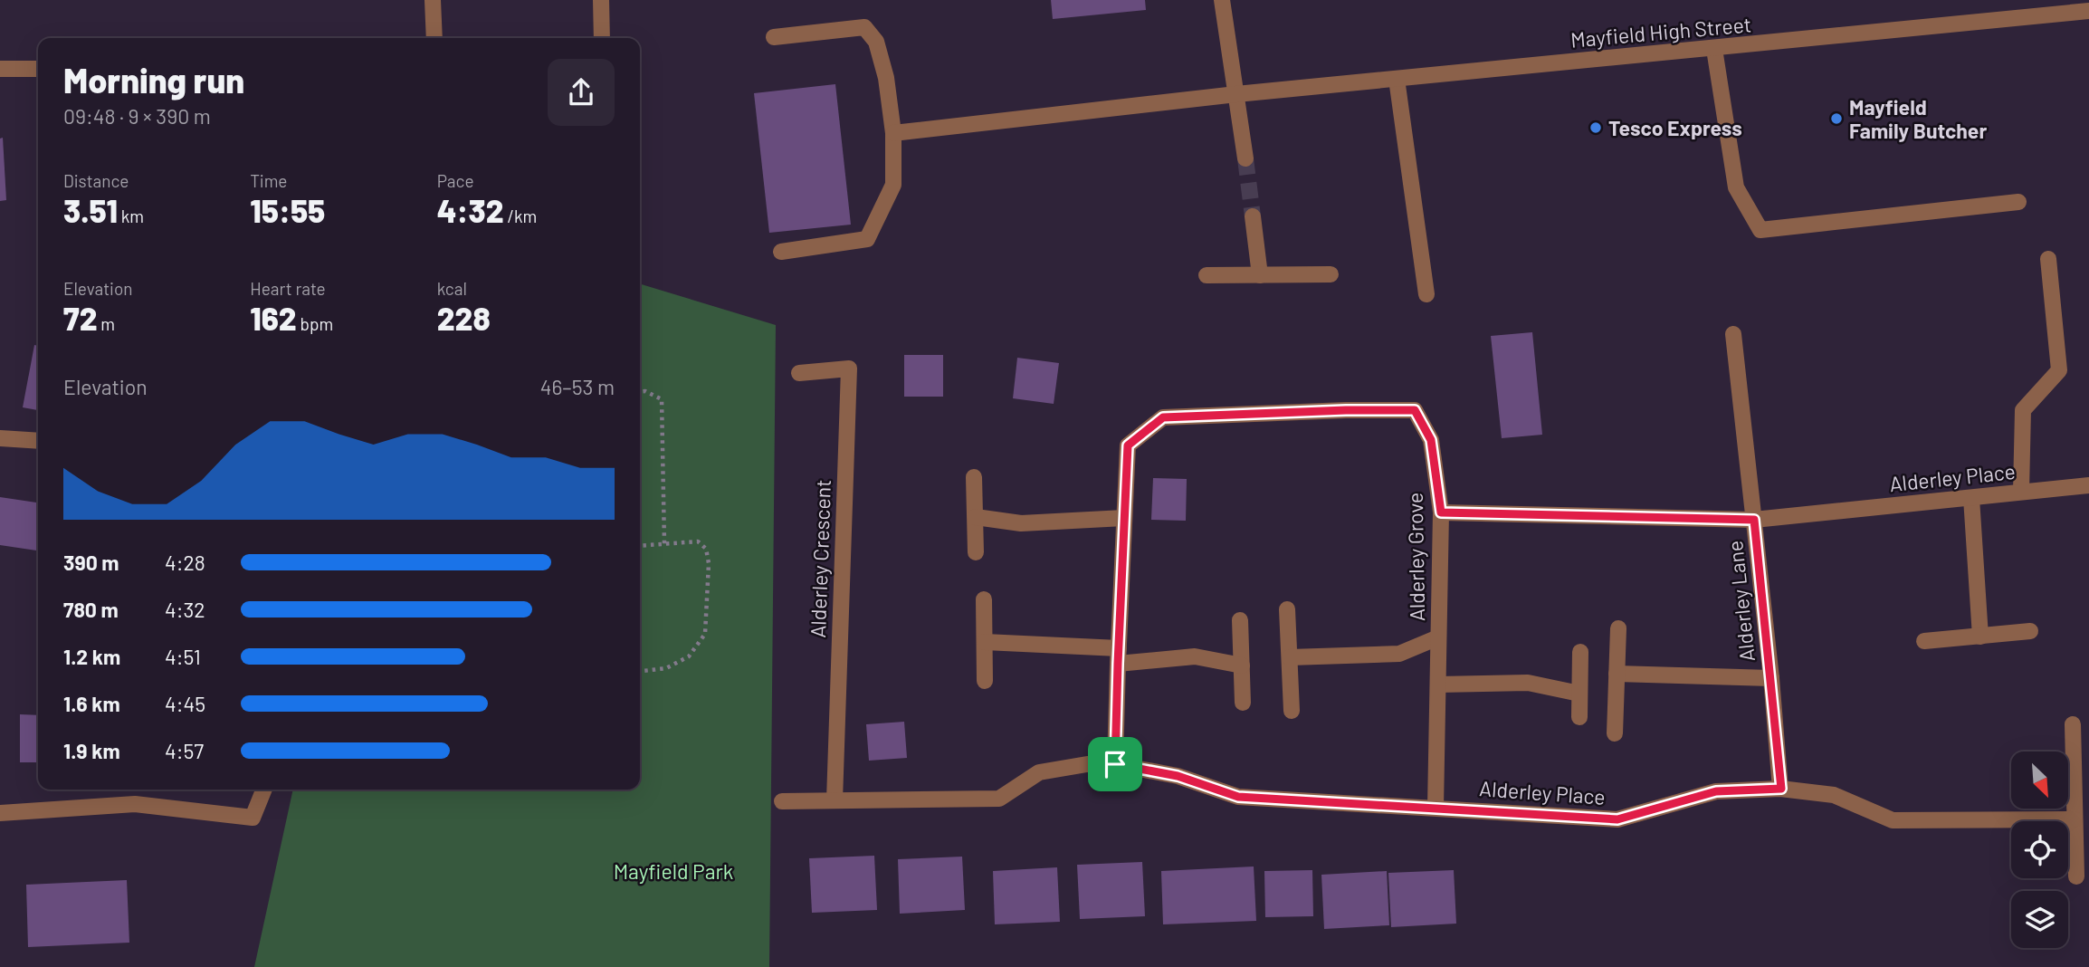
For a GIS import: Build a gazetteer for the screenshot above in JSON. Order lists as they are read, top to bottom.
{
  "streets": {
    "street": [
      "Mayfield High Street",
      "Alderley Place",
      "Alderley Grove",
      "Alderley Crescent",
      "Alderley Lane"
    ]
  },
  "crossings": [
    ["Alderley Place", "Alderley Grove"],
    ["Alderley Place", "Alderley Crescent"],
    ["Alderley Place", "Alderley Lane"]
  ],
  "parks": ["Mayfield Park"],
  "places": ["Mayfield Family Butcher", "Tesco Express"],
  "north": "bottom right",
  "page": {
    "heading": ["Morning run", "09:48 · 9 × 390 m"],
    "stats": [
      ["Distance", "3.51 km"],
      ["Time", "15:55"],
      ["Pace", "4:32 /km"],
      ["Elevation", "72 m"],
      ["Heart rate", "162 bpm"],
      ["kcal", "228"]
    ],
    "chart": ["Elevation", "46–53 m"],
    "list": [
      {
        "name": "390 m",
        "note": "4:28"
      },
      {
        "name": "780 m",
        "note": "4:32"
      },
      {
        "name": "1.2 km",
        "note": "4:51"
      },
      {
        "name": "1.6 km",
        "note": "4:45"
      },
      {
        "name": "1.9 km",
        "note": "4:57"
      }
    ]
  }
}
